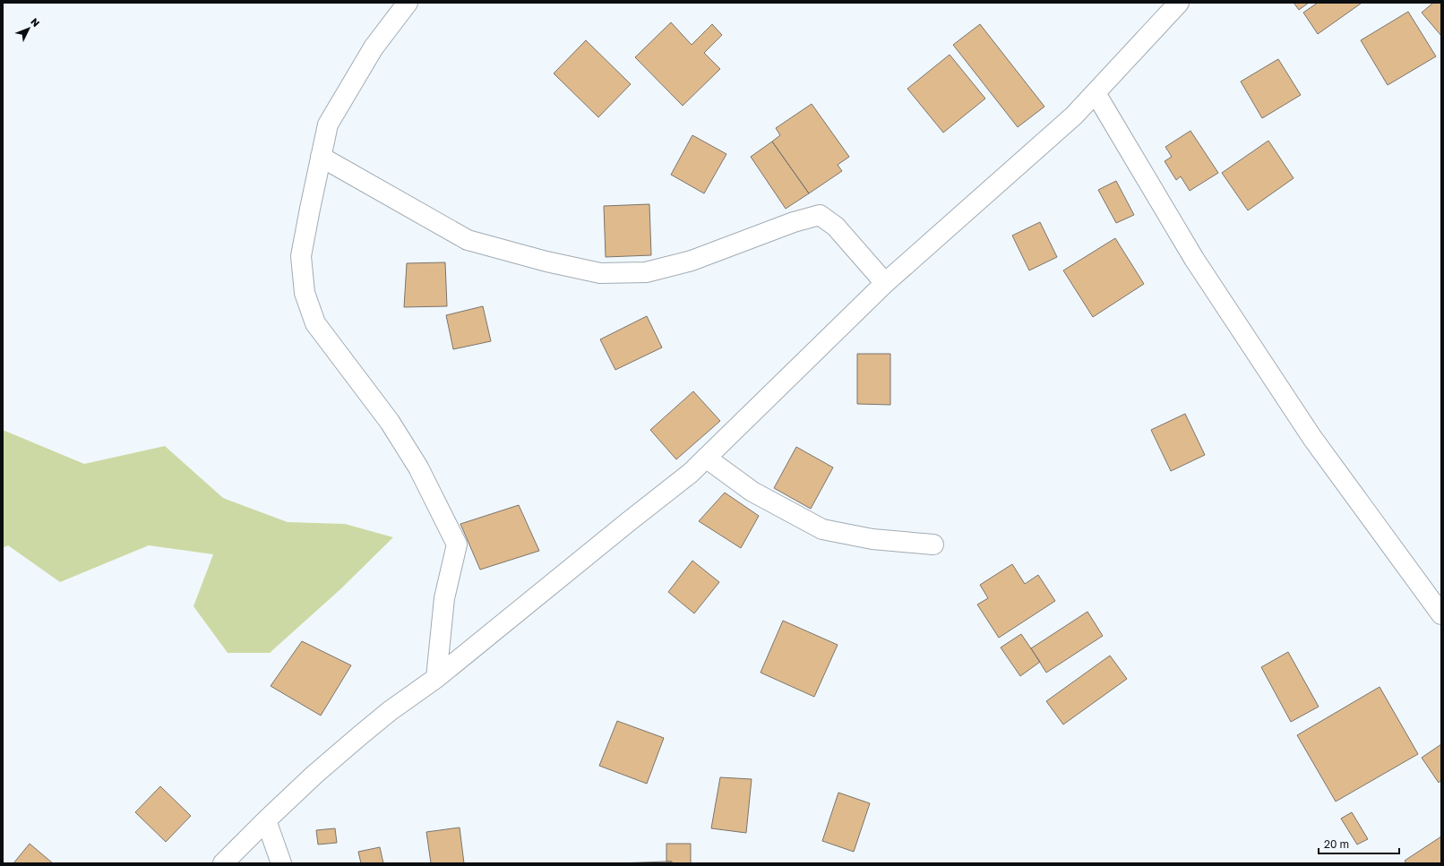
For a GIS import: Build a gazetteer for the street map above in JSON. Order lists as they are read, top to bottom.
{
  "scale_bar": "20 m",
  "north": "top right"
}
